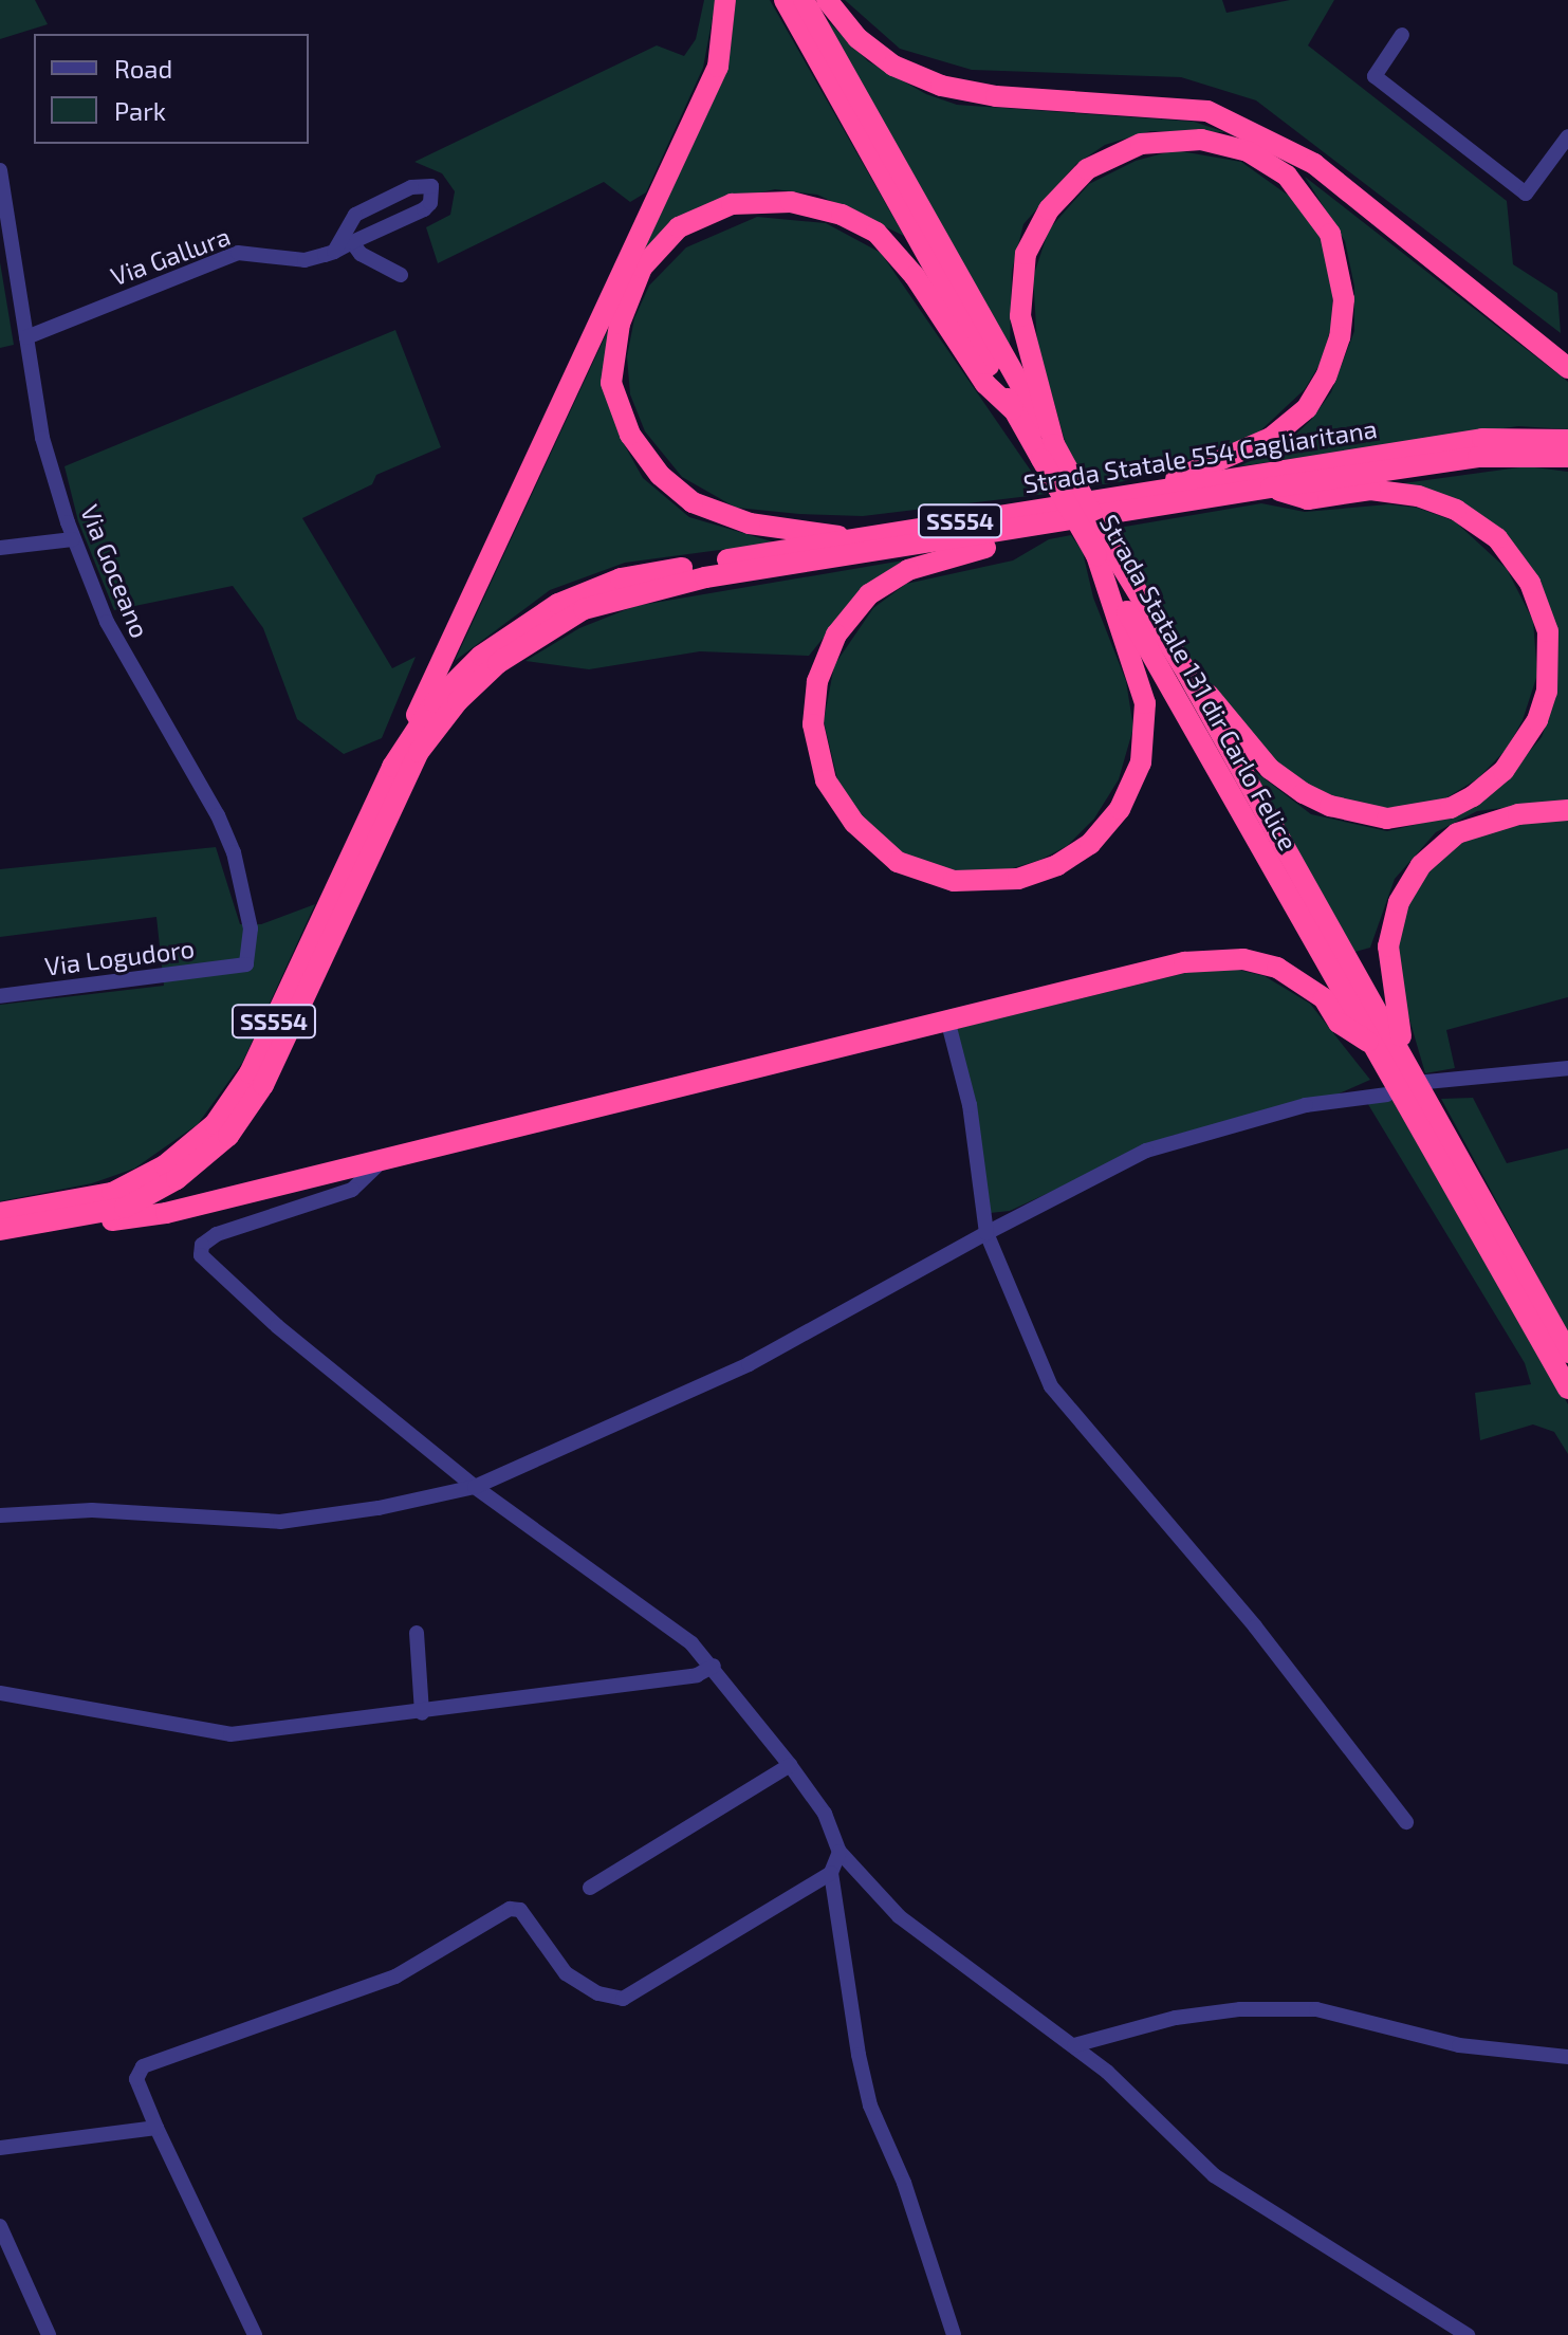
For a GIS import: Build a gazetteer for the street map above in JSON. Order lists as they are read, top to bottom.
{
  "streets": {
    "highway": ["Strada Statale 554 Cagliaritana", "SS554", "Strada Statale 131 dir Carlo Felice"],
    "street": ["Via Gallura", "Via Goceano", "Via Logudoro"]
  },
  "crossings": [
    ["Via Gallura", "Via Goceano"],
    ["Strada Statale 554 Cagliaritana", "SS554"],
    ["Via Goceano", "Via Logudoro"]
  ],
  "legend": ["Road", "Park"]
}
